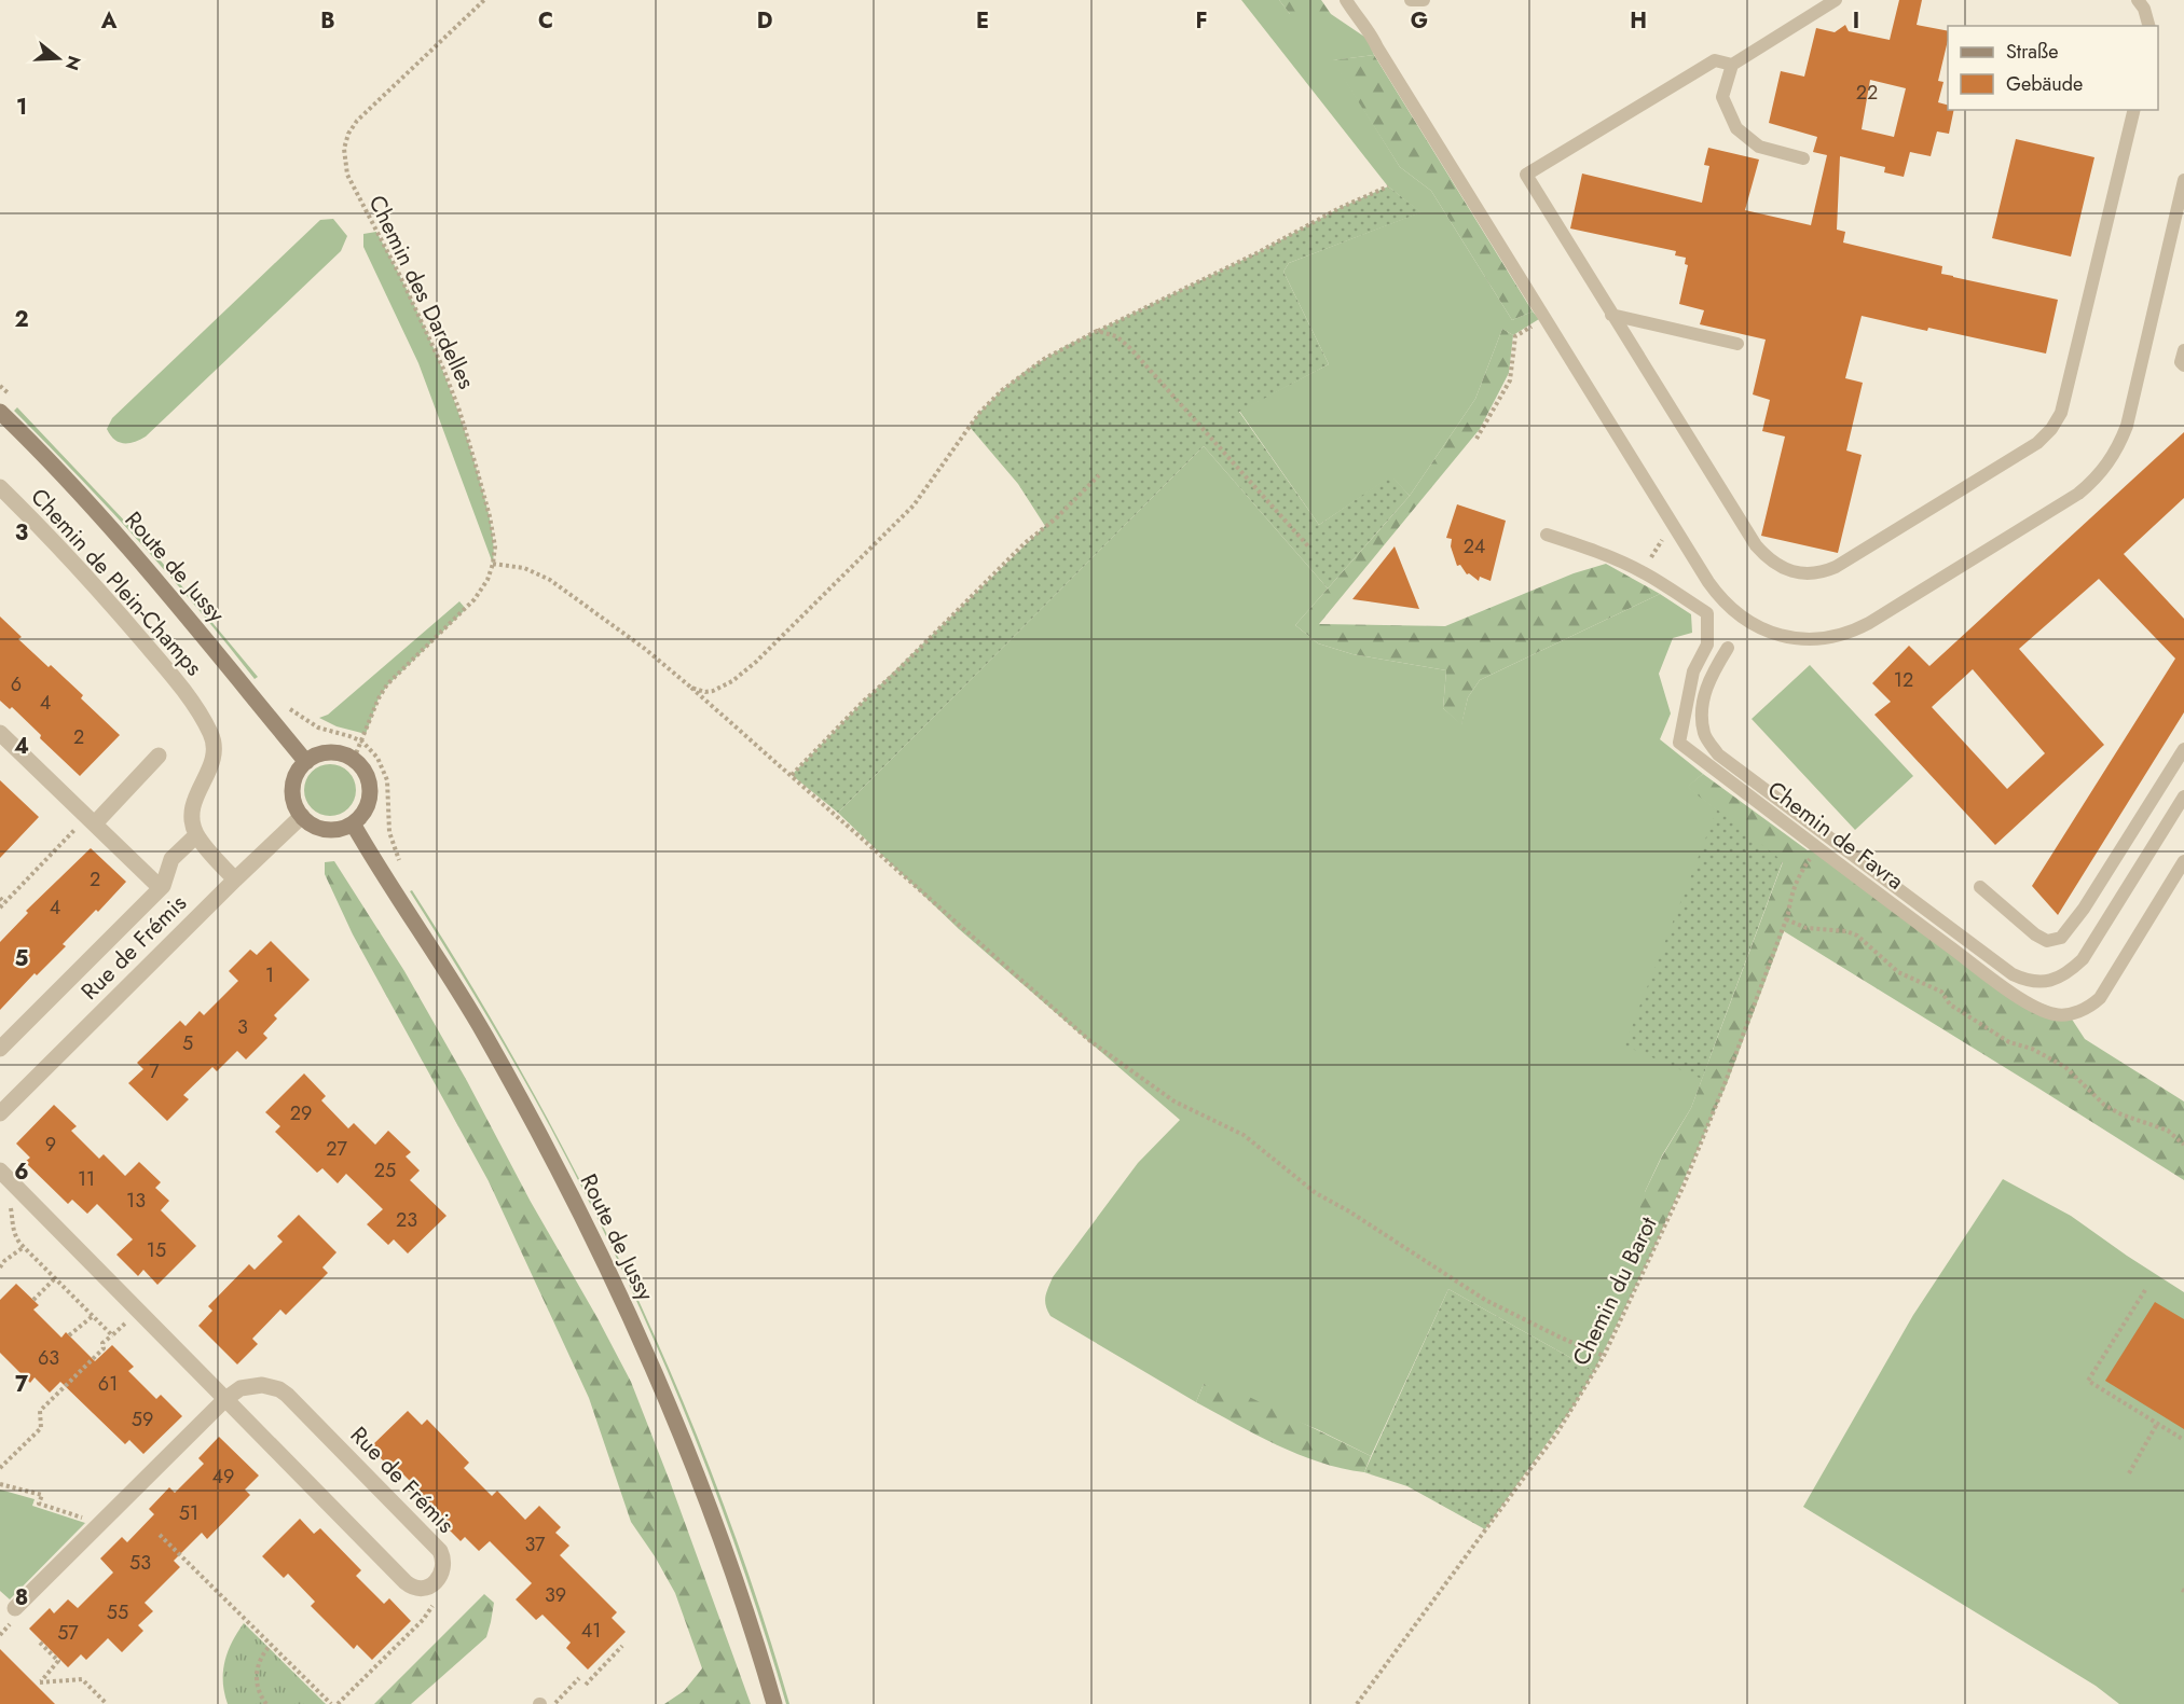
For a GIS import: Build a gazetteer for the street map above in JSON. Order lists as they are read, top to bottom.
{
  "streets": {
    "main road": ["Route de Jussy"],
    "street": ["Chemin de Plein-Champs", "Rue de Frémis"],
    "lane": ["Chemin de Favra"],
    "path": ["Chemin des Dardelles", "Chemin du Barot"]
  },
  "crossings": [
    ["Chemin des Dardelles", "Route de Jussy"],
    ["Chemin des Dardelles", "Rue de Frémis"],
    ["Route de Jussy", "Rue de Frémis"],
    ["Chemin de Plein-Champs", "Rue de Frémis"],
    ["Chemin de Favra", "Chemin du Barot"]
  ],
  "house_numbers": [
    "22",
    "24",
    "12",
    "6",
    "4",
    "2",
    "2",
    "4",
    "1",
    "3",
    "5",
    "7",
    "29",
    "9",
    "27",
    "25",
    "11",
    "13",
    "23",
    "15",
    "63",
    "61",
    "59",
    "49",
    "51",
    "37",
    "53",
    "39",
    "55",
    "41",
    "57"
  ],
  "legend": ["Straße", "Gebäude"],
  "north": "right",
  "grid": {
    "columns": [
      "A",
      "B",
      "C",
      "D",
      "E",
      "F",
      "G",
      "H",
      "I"
    ],
    "rows": [
      "1",
      "2",
      "3",
      "4",
      "5",
      "6",
      "7",
      "8"
    ]
  }
}
